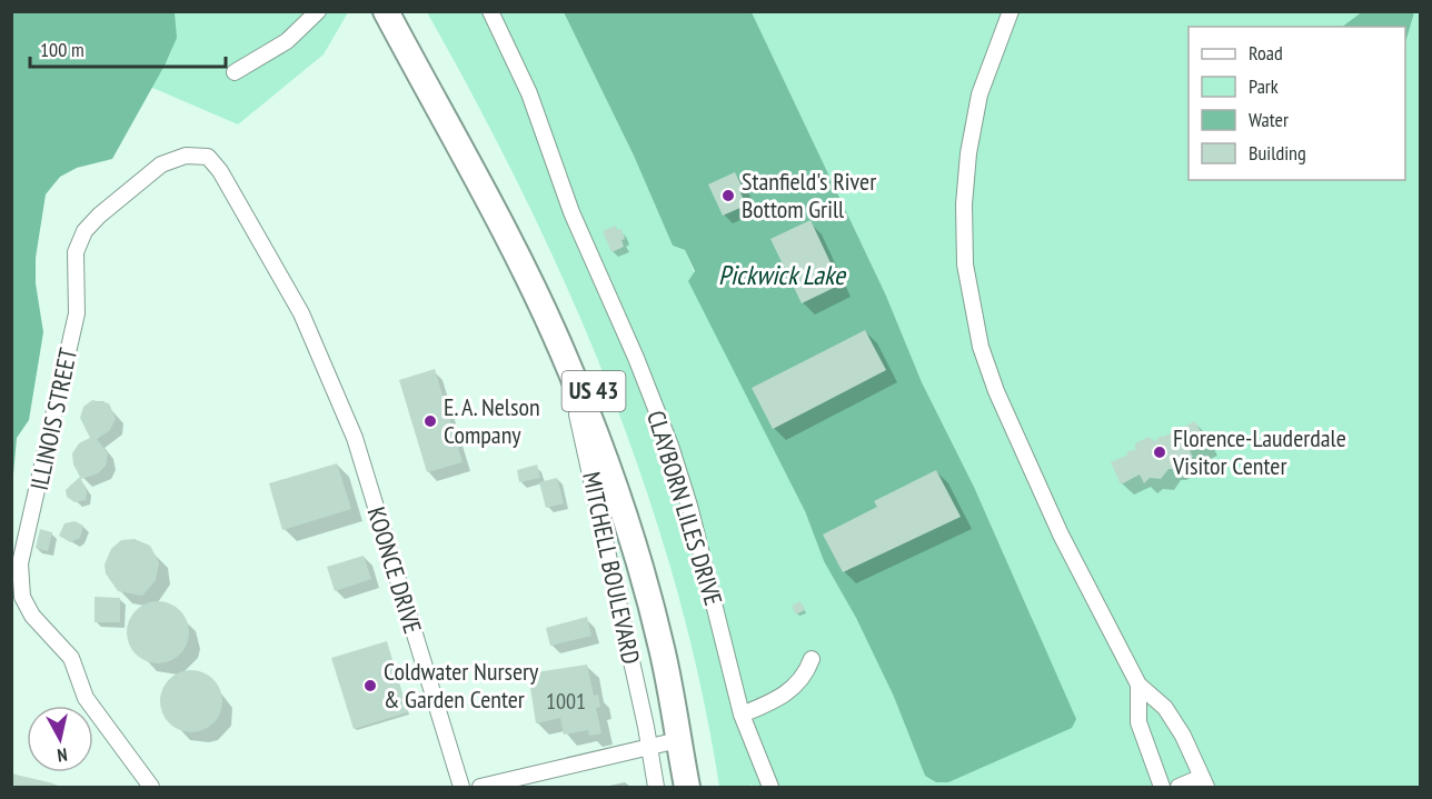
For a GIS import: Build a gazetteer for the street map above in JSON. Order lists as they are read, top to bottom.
{
  "streets": {
    "highway": ["US 43"],
    "street": [
      "ILLINOIS STREET",
      "CLAYBORN LILES DRIVE",
      "MITCHELL BOULEVARD",
      "KOONCE DRIVE"
    ]
  },
  "crossings": [
    ["US 43", "MITCHELL BOULEVARD"],
    ["ILLINOIS STREET", "KOONCE DRIVE"]
  ],
  "water": ["Pickwick Lake"],
  "places": [
    "Stanfield's River Bottom Grill",
    "E. A. Nelson Company",
    "Florence-Lauderdale Visitor Center",
    "Coldwater Nursery & Garden Center"
  ],
  "house_numbers": ["1001"],
  "legend": [
    "Road",
    "Park",
    "Water",
    "Building"
  ],
  "scale_bar": "100 m",
  "north": "bottom"
}
